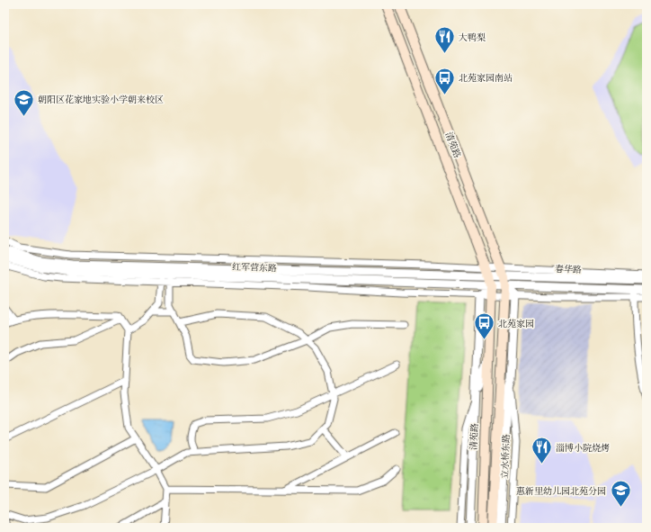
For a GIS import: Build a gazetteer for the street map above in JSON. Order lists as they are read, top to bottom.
{
  "streets": {
    "main road": ["清苑路"],
    "street": ["红军营东路", "春华路", "立水桥东路"]
  },
  "crossings": [
    ["清苑路", "红军营东路"],
    ["清苑路", "春华路"],
    ["红军营东路", "春华路"]
  ],
  "places": {
    "restaurant": ["大鸭梨", "淄博小院烧烤"],
    "bus stop": ["北苑家园南站", "北苑家园"],
    "school or university": ["朝阳区花家地实验小学朝来校区", "惠新里幼儿园北苑分园"]
  }
}
